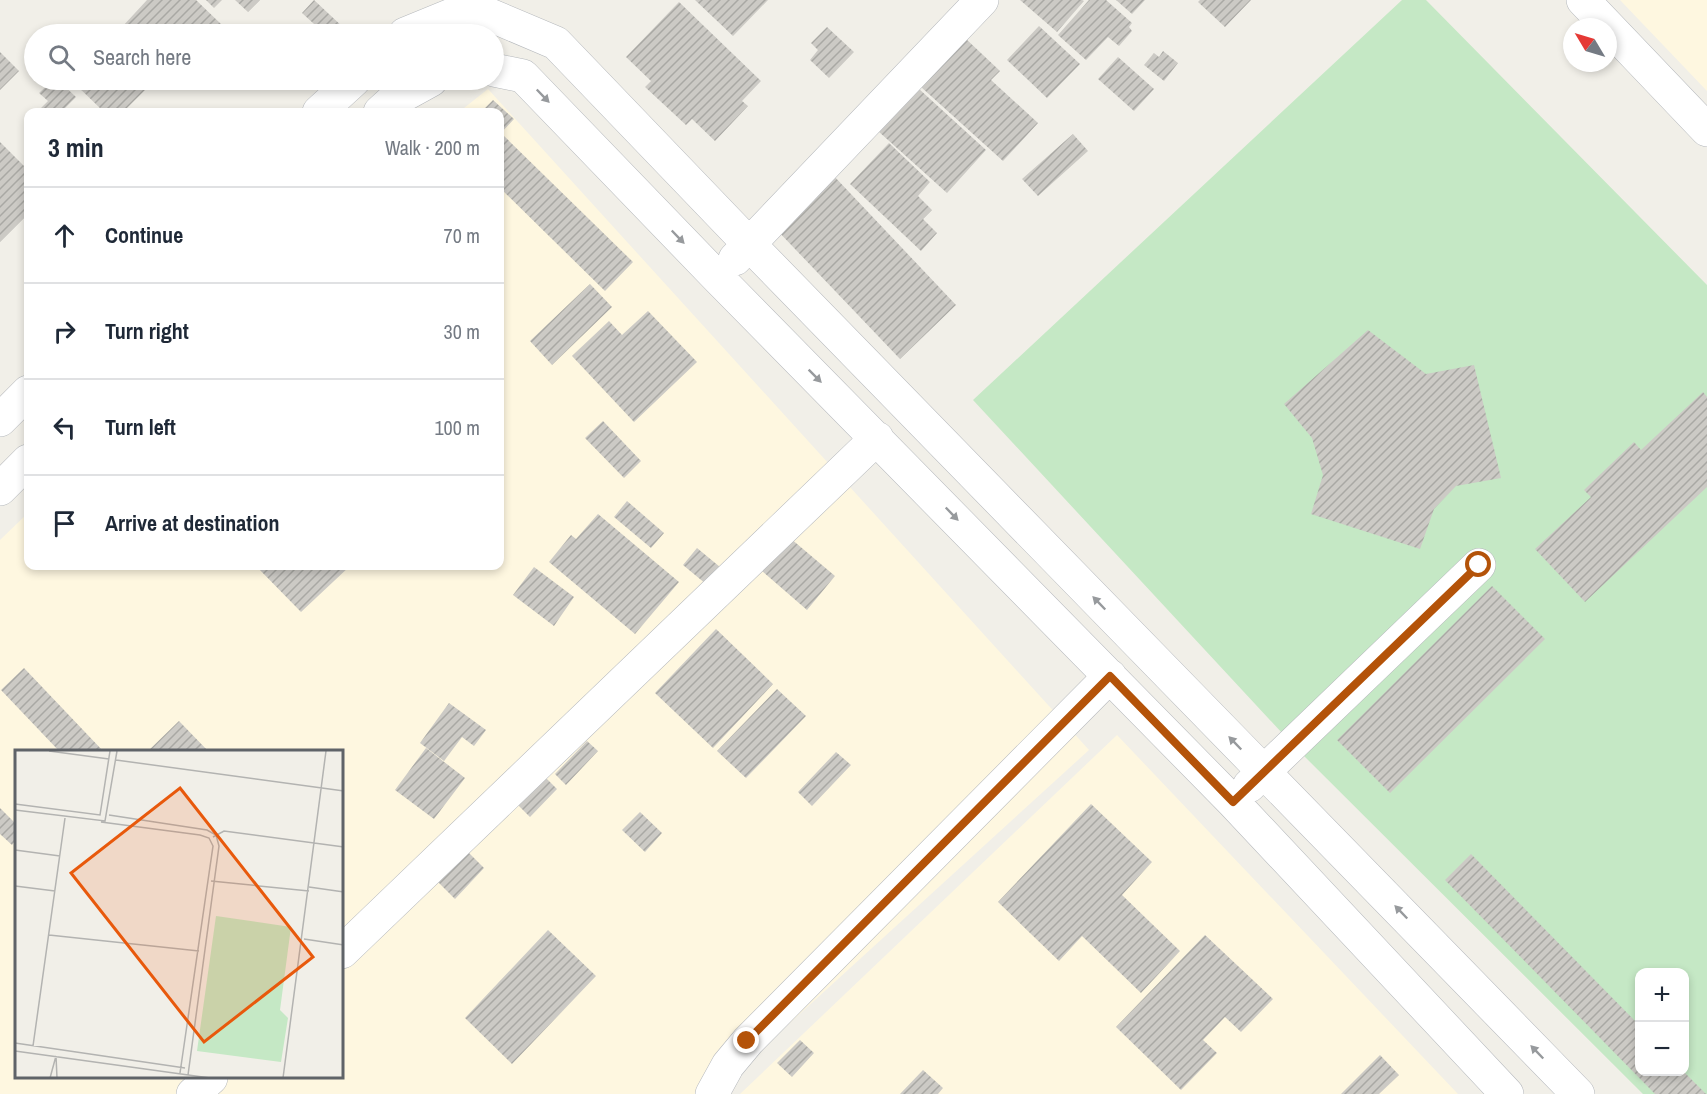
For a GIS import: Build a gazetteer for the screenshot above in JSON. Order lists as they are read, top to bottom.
{
  "north": "top left",
  "page": {
    "search": "Search here",
    "heading": ["3 min", "Walk · 200 m"],
    "list": [
      ["Continue", "70 m"],
      ["Turn right", "30 m"],
      ["Turn left", "100 m"],
      "Arrive at destination"
    ],
    "map_buttons": ["+", "−"]
  }
}
